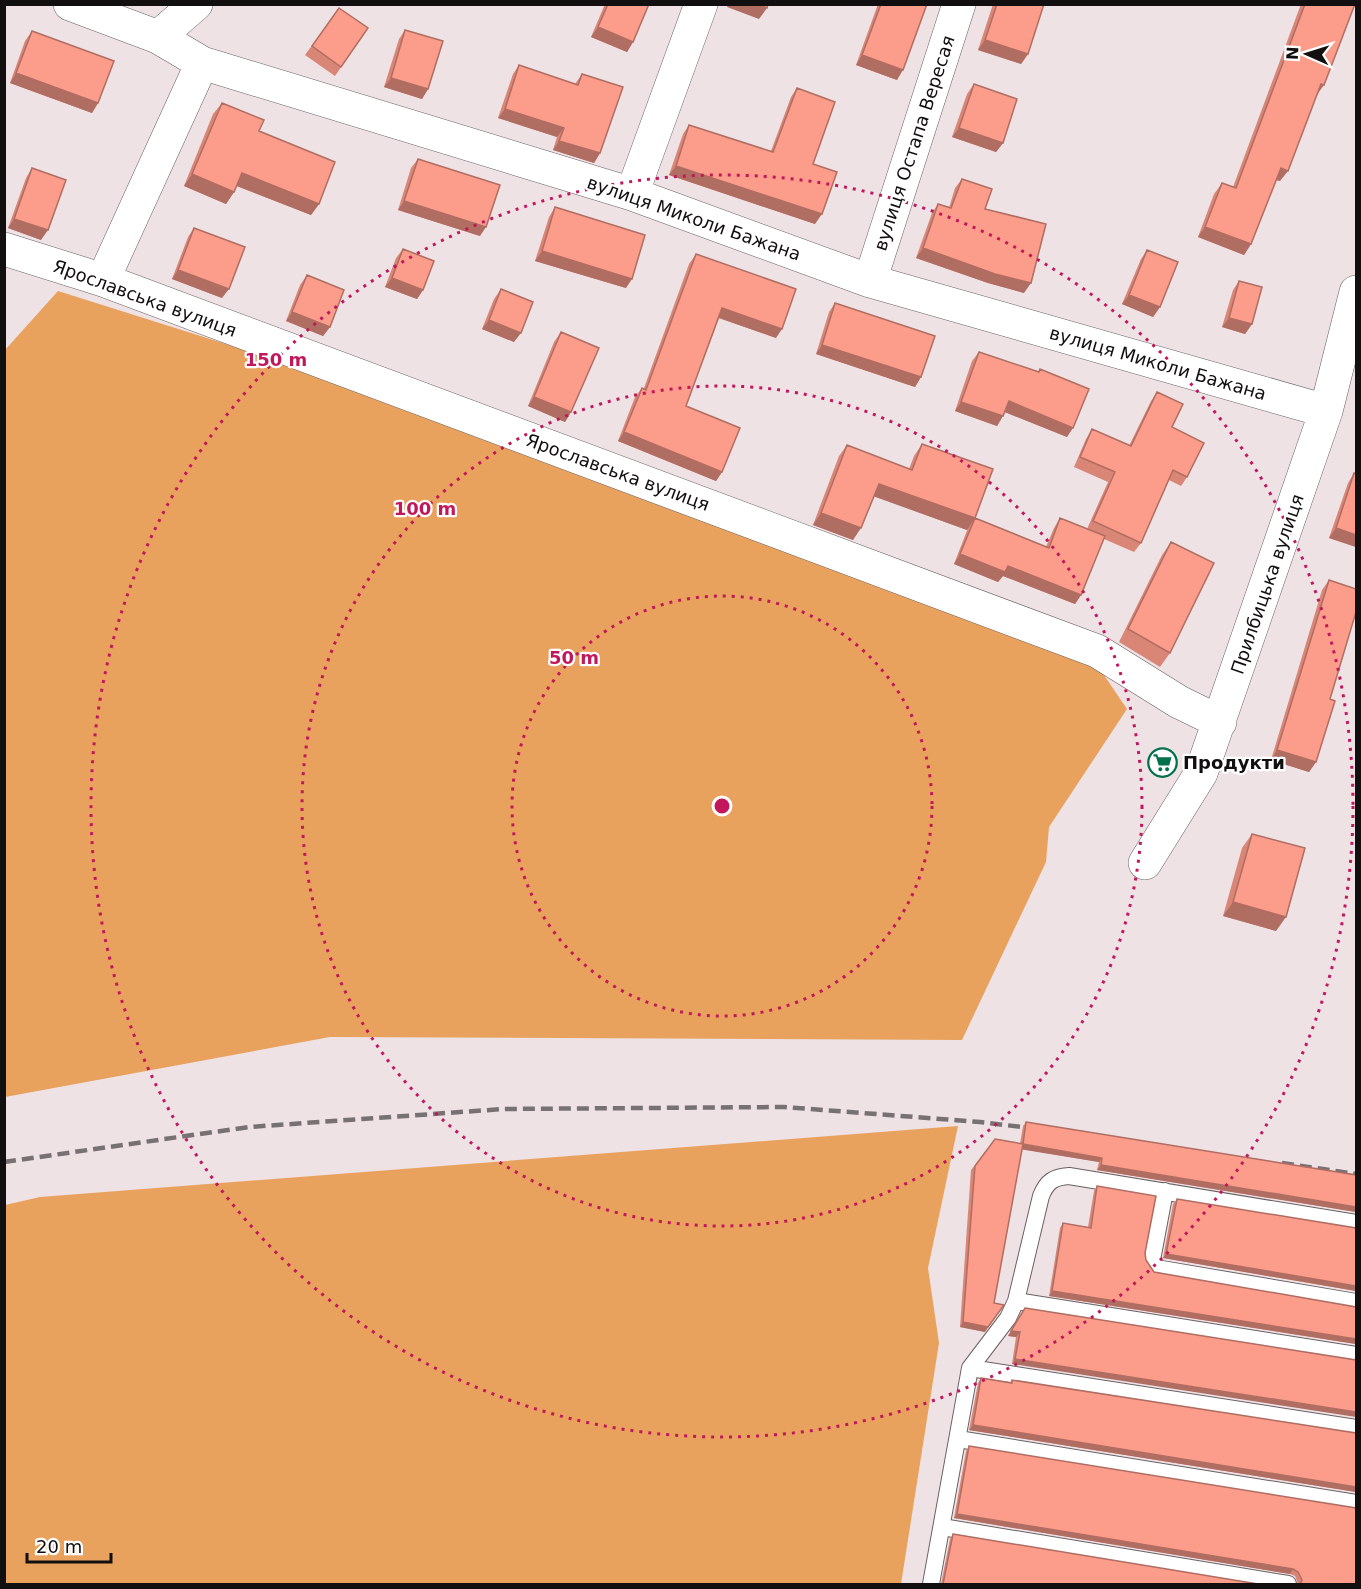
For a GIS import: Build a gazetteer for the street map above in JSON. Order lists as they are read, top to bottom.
{
  "streets": {
    "street": [
      "вулиця Остапа Вересая",
      "вулиця Миколи Бажана",
      "Ярославська вулиця",
      "Прилбицька вулиця"
    ]
  },
  "crossings": [
    ["вулиця Остапа Вересая", "вулиця Миколи Бажана"],
    ["вулиця Миколи Бажана", "Прилбицька вулиця"],
    ["Ярославська вулиця", "Прилбицька вулиця"]
  ],
  "places": {
    "supermarket": ["Продукти"]
  },
  "scale_bar": "20 m",
  "north": "left",
  "rings": ["150 m", "100 m", "50 m"]
}
